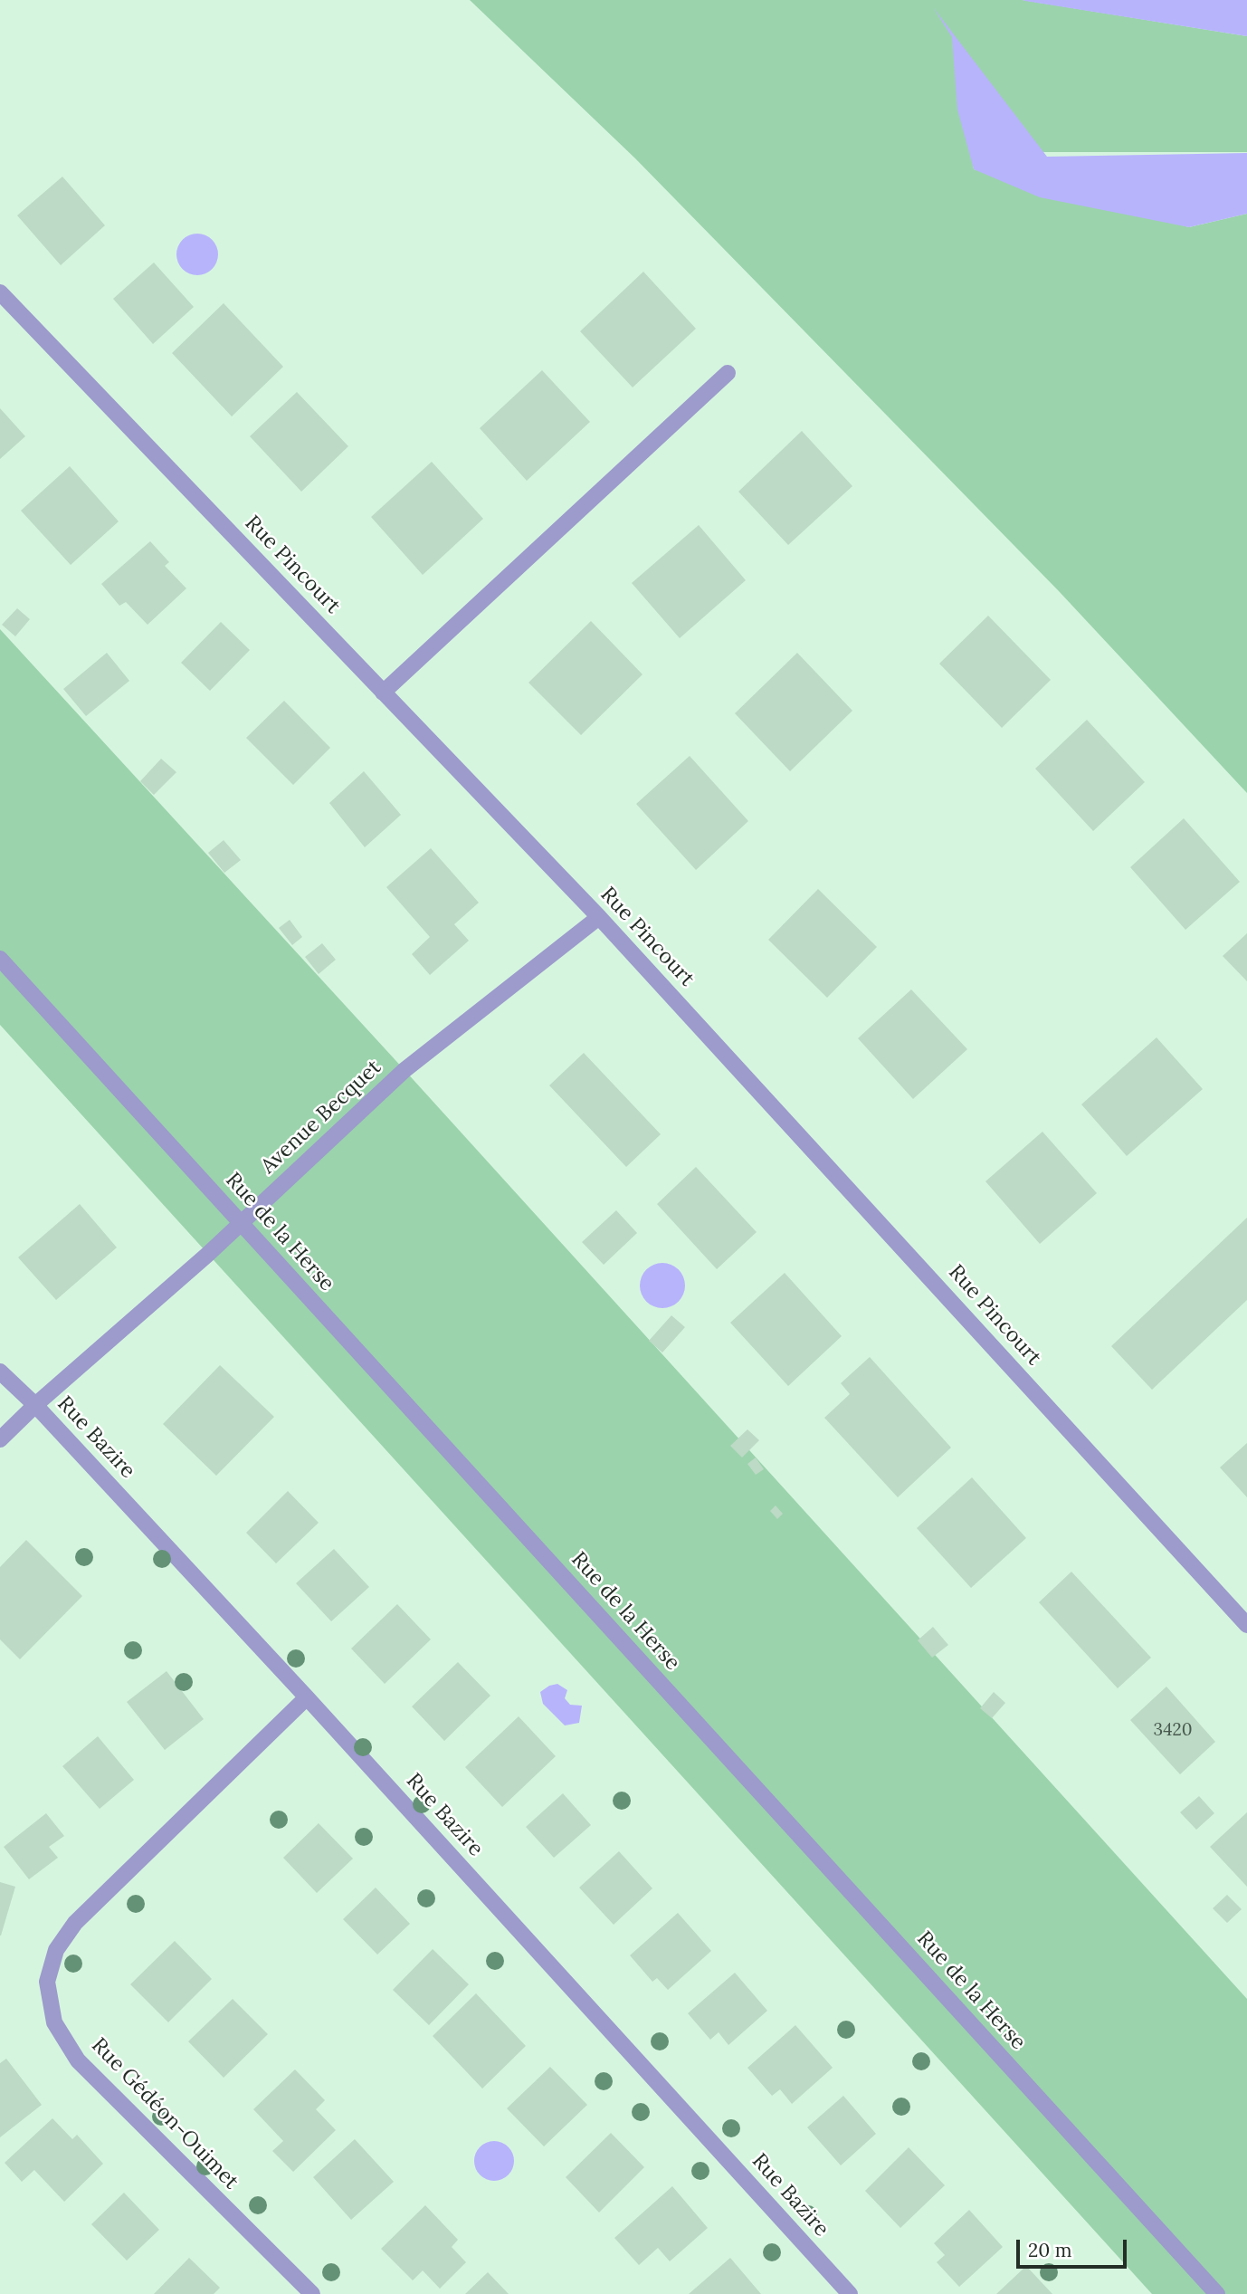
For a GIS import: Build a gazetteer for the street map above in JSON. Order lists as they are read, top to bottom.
{
  "streets": {
    "street": [
      "Rue Pincourt",
      "Avenue Becquet",
      "Rue de la Herse",
      "Rue Bazire",
      "Rue Gédéon-Ouimet"
    ]
  },
  "crossings": [
    ["Rue Pincourt", "Avenue Becquet"],
    ["Avenue Becquet", "Rue de la Herse"],
    ["Avenue Becquet", "Rue Bazire"],
    ["Rue Bazire", "Rue Gédéon-Ouimet"]
  ],
  "house_numbers": ["3420"],
  "scale_bar": "20 m"
}
